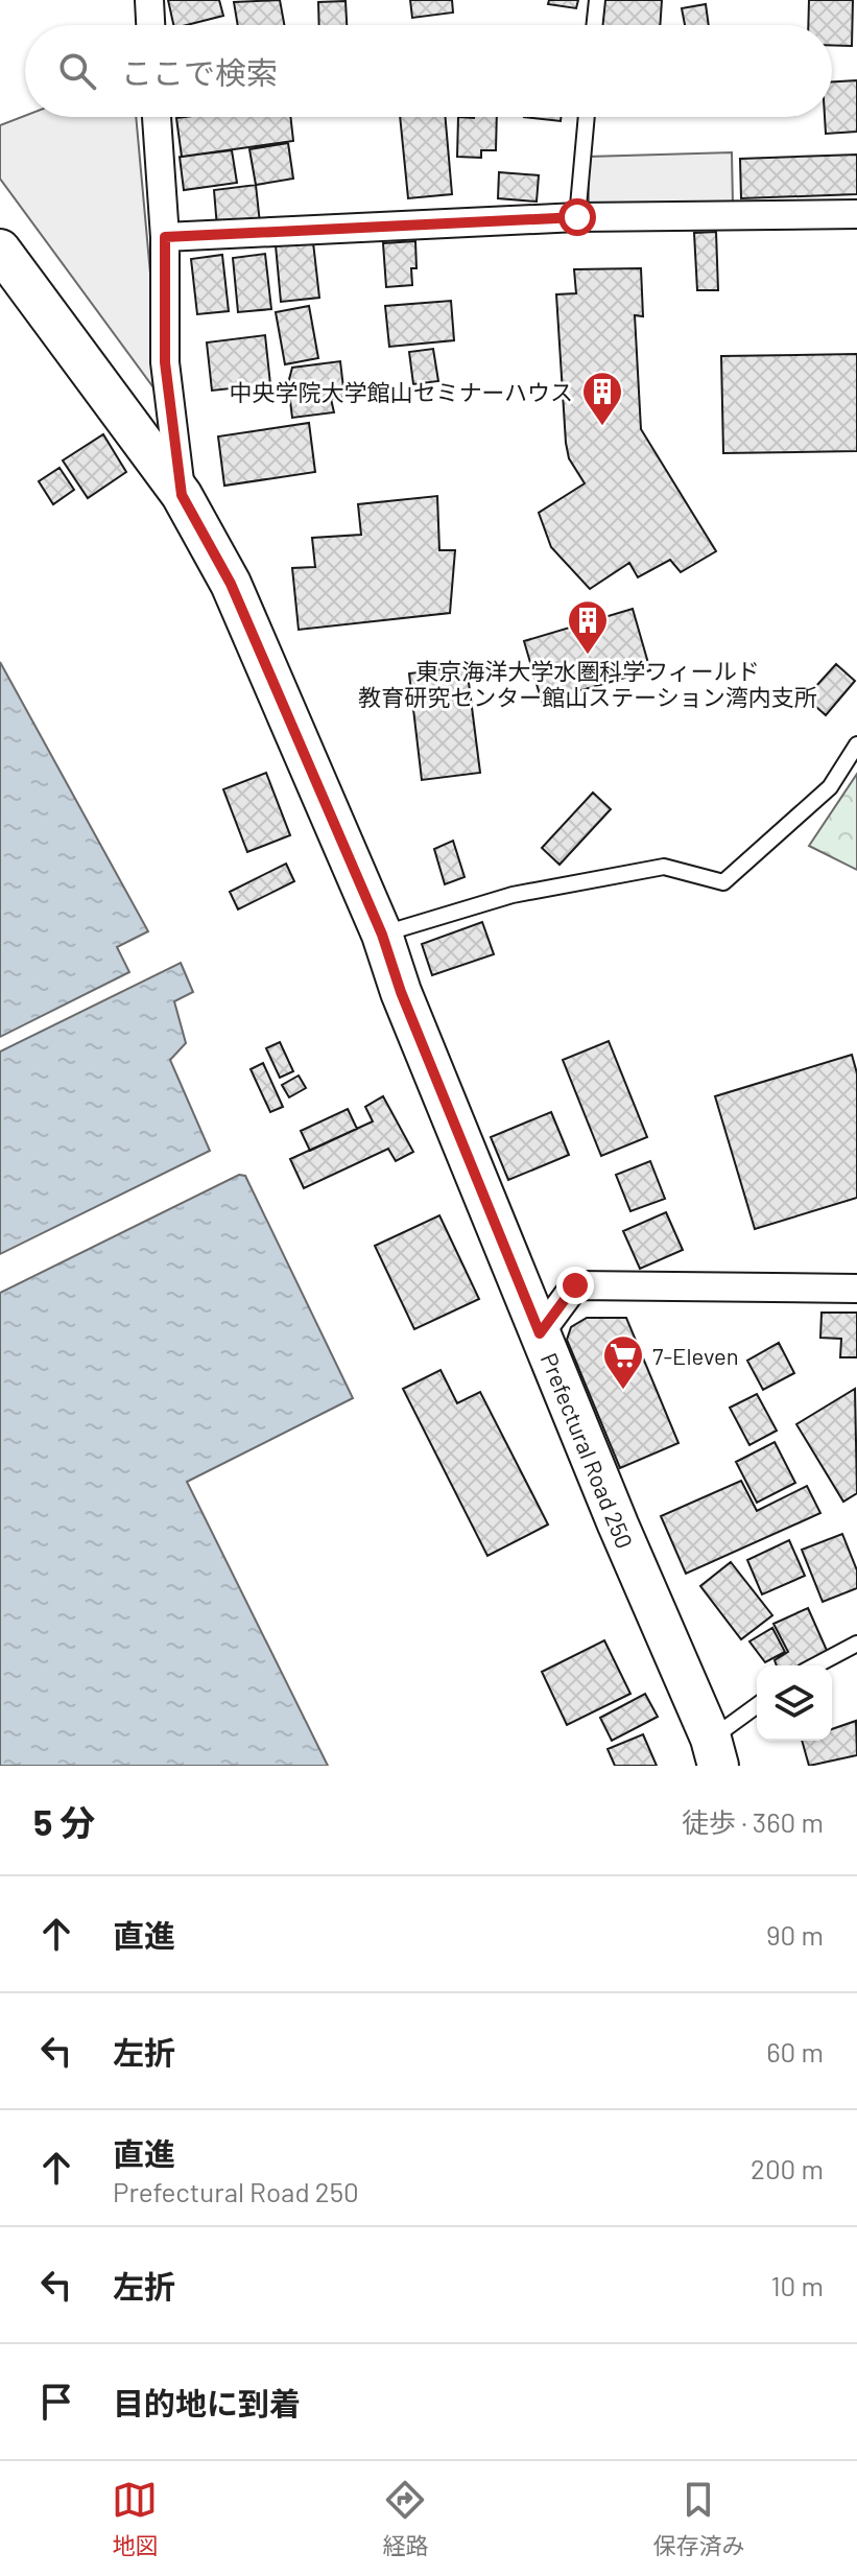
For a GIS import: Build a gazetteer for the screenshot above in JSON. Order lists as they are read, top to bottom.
{
  "streets": {
    "main road": ["Prefectural Road 250"]
  },
  "places": {
    "building": ["中央学院大学館山セミナーハウス", "東京海洋大学水圏科学フィールド 教育研究センター館山ステーション湾内支所"],
    "supermarket": ["7-Eleven"]
  },
  "page": {
    "search": "ここで検索",
    "heading": ["5 分", "徒歩 · 360 m"],
    "list": [
      ["直進", "90 m"],
      ["左折", "60 m"],
      ["直進", "Prefectural Road 250", "200 m"],
      ["左折", "10 m"],
      "目的地に到着"
    ],
    "nav": ["地図", "経路", "保存済み"]
  }
}
